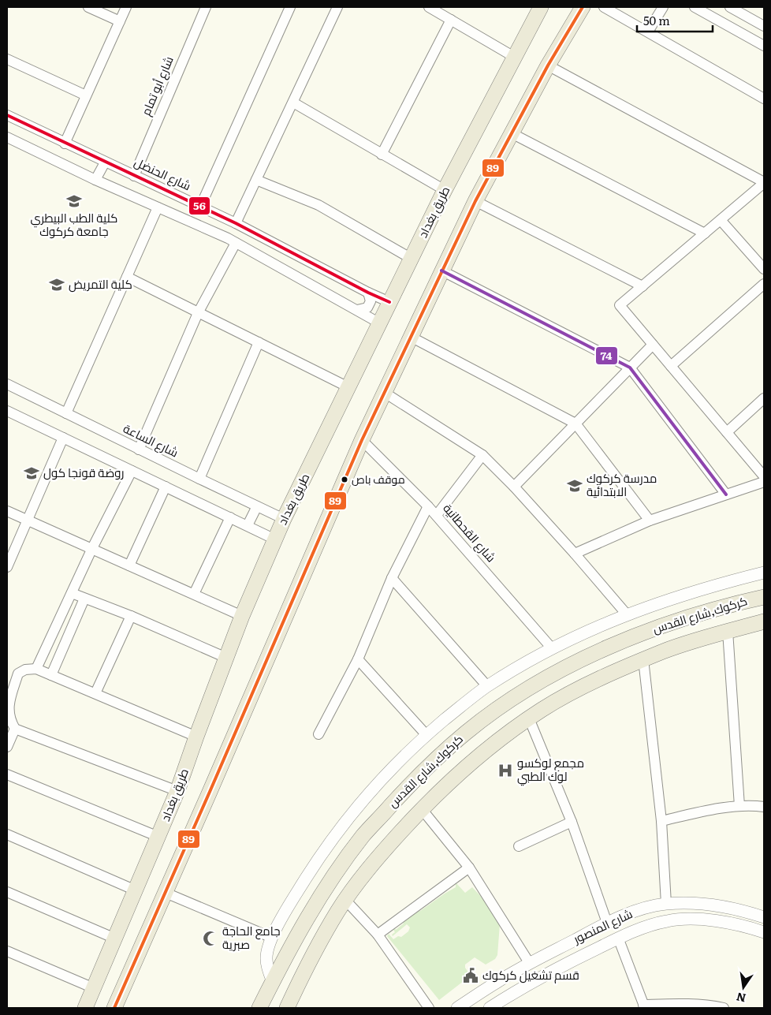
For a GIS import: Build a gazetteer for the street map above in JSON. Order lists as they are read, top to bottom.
{
  "streets": {
    "main road": ["طريق بغداد", "كركوك,شارع القدس"],
    "street": [
      "شارع أبو تمام",
      "شارع الحنضل",
      "شارع الساعة",
      "شارع القحطانية",
      "شارع المنصور"
    ]
  },
  "crossings": [
    ["شارع أبو تمام", "شارع الحنضل"],
    ["شارع الحنضل", "طريق بغداد"],
    ["طريق بغداد", "شارع الساعة"]
  ],
  "places": {
    "school or university": [
      "كلية الطب البيطري جامعة كركوك",
      "كلية التمريض",
      "روضة قونجا كول",
      "مدرسة كركوك الابتدائية"
    ],
    "other": ["موقف باص"],
    "hospital": ["مجمع لوكسو لوك الطبي"],
    "mosque": ["جامع الحاجة صبرية"],
    "public building": ["قسم تشغيل كركوك"]
  },
  "lines": ["transit line 89", "transit line 56", "transit line 74"],
  "scale_bar": "50 m",
  "north": "bottom"
}
